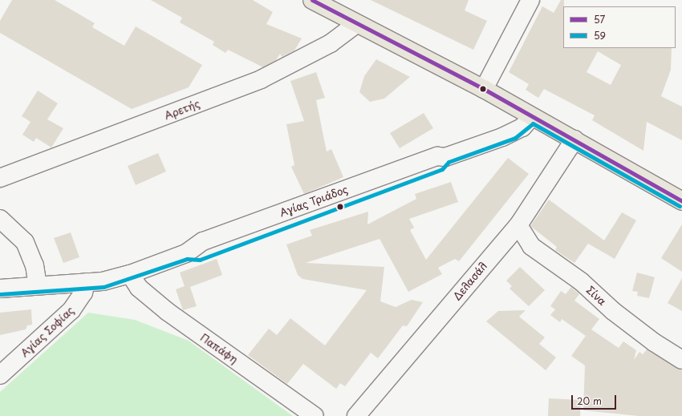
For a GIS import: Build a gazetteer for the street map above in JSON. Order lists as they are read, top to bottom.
{
  "streets": {
    "street": [
      "Αρετής",
      "Αγίας Τριάδος",
      "Δελασάλ",
      "Σίνα",
      "Αγίας Σοφίας",
      "Παπάφη"
    ]
  },
  "crossings": [
    ["Αγίας Τριάδος", "Αγίας Σοφίας"],
    ["Αγίας Τριάδος", "Παπάφη"],
    ["Δελασάλ", "Σίνα"]
  ],
  "lines": ["transit line 57", "transit line 59"],
  "legend": ["57", "59"],
  "scale_bar": "20 m"
}
